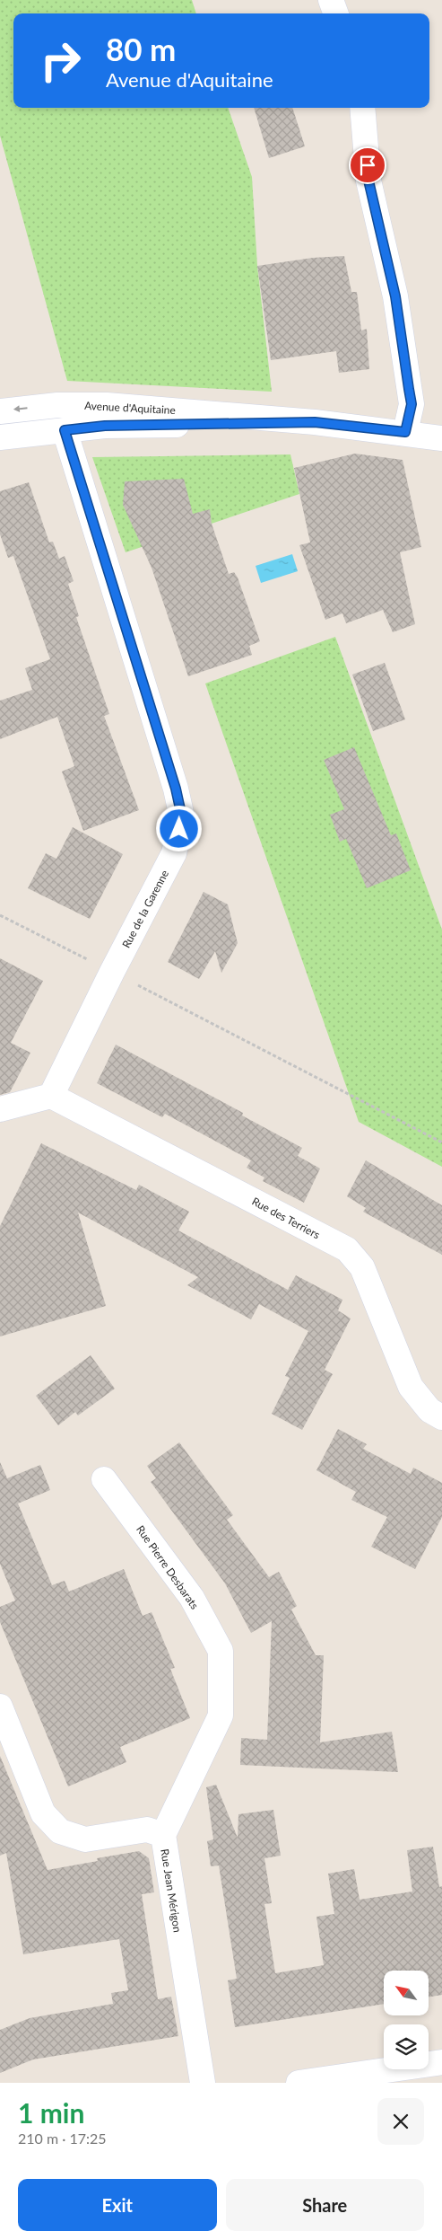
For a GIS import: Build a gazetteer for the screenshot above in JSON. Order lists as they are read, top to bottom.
{
  "streets": {
    "street": [
      "Avenue d'Aquitaine",
      "Rue de la Garenne",
      "Rue des Terriers",
      "Rue Pierre Desbarats",
      "Rue Jean Mérigon"
    ]
  },
  "crossings": [
    ["Avenue d'Aquitaine", "Rue de la Garenne"],
    ["Rue de la Garenne", "Rue des Terriers"],
    ["Rue Pierre Desbarats", "Rue Jean Mérigon"]
  ],
  "north": "top left",
  "page": {
    "turn": ["80 m", "Avenue d'Aquitaine"],
    "heading": ["1 min", "210 m · 17:25"],
    "buttons": ["Exit", "Share"]
  }
}
